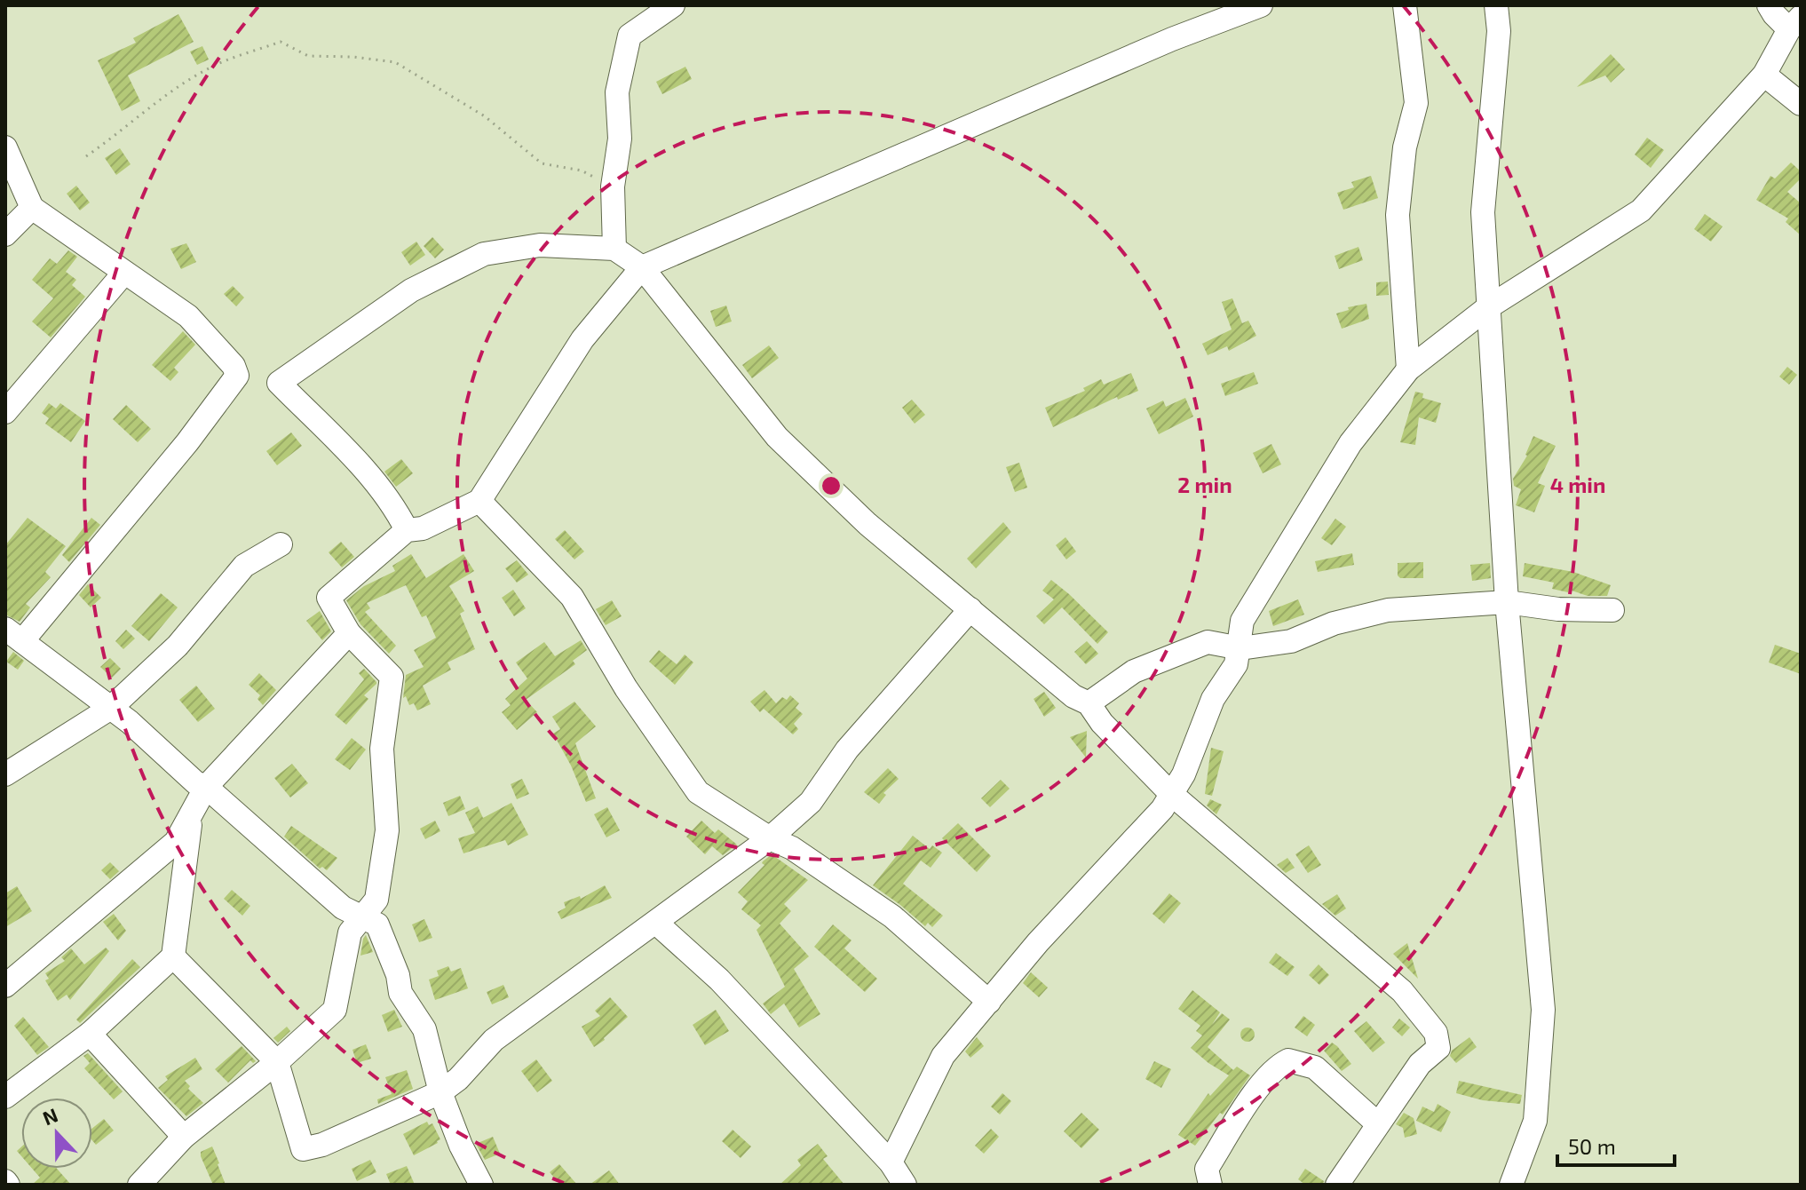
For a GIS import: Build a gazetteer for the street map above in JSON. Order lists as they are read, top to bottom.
{
  "scale_bar": "50 m",
  "north": "top",
  "rings": ["2 min", "4 min"]
}
